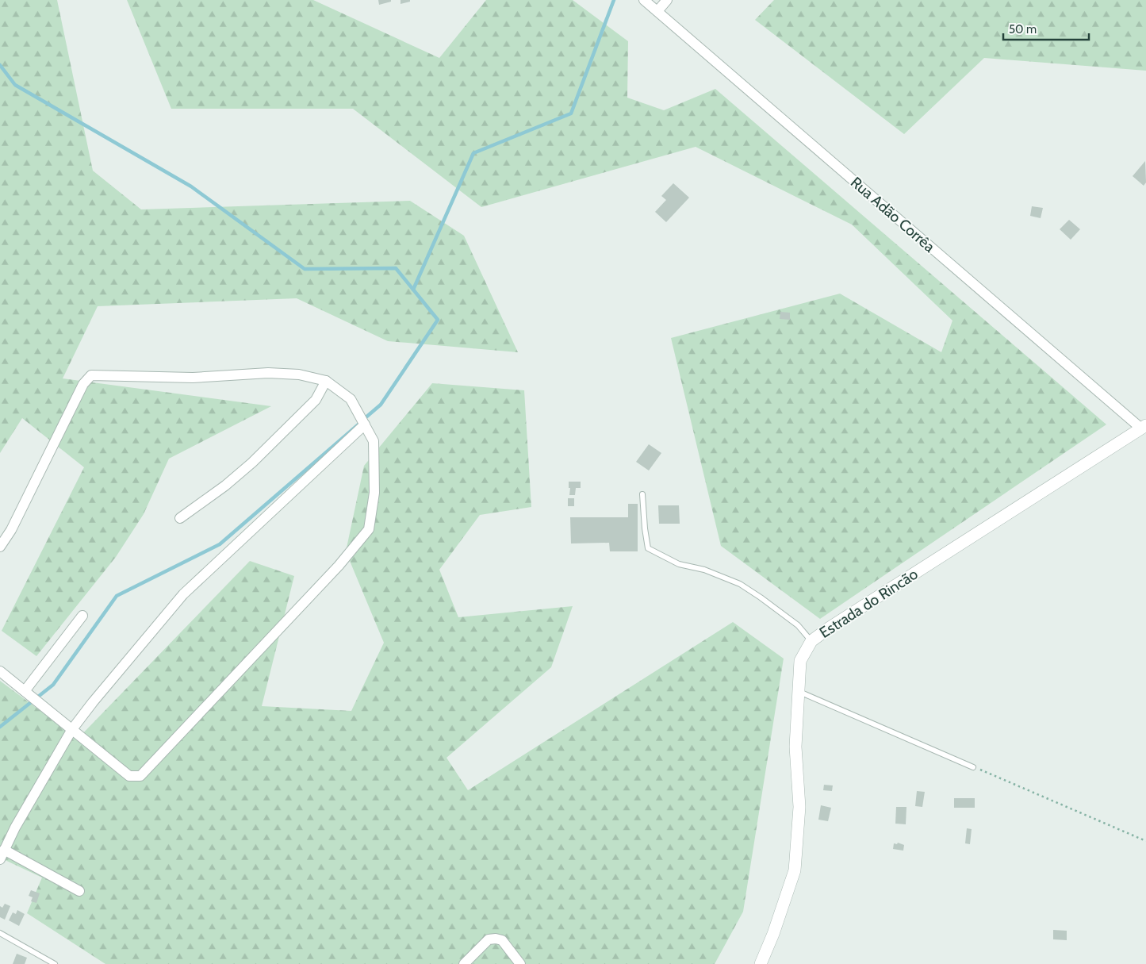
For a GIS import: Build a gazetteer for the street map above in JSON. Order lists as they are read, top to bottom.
{
  "streets": {
    "street": ["Rua Adão Corrêa", "Estrada do Rincão"]
  },
  "crossings": [
    ["Rua Adão Corrêa", "Estrada do Rincão"]
  ],
  "scale_bar": "50 m"
}
